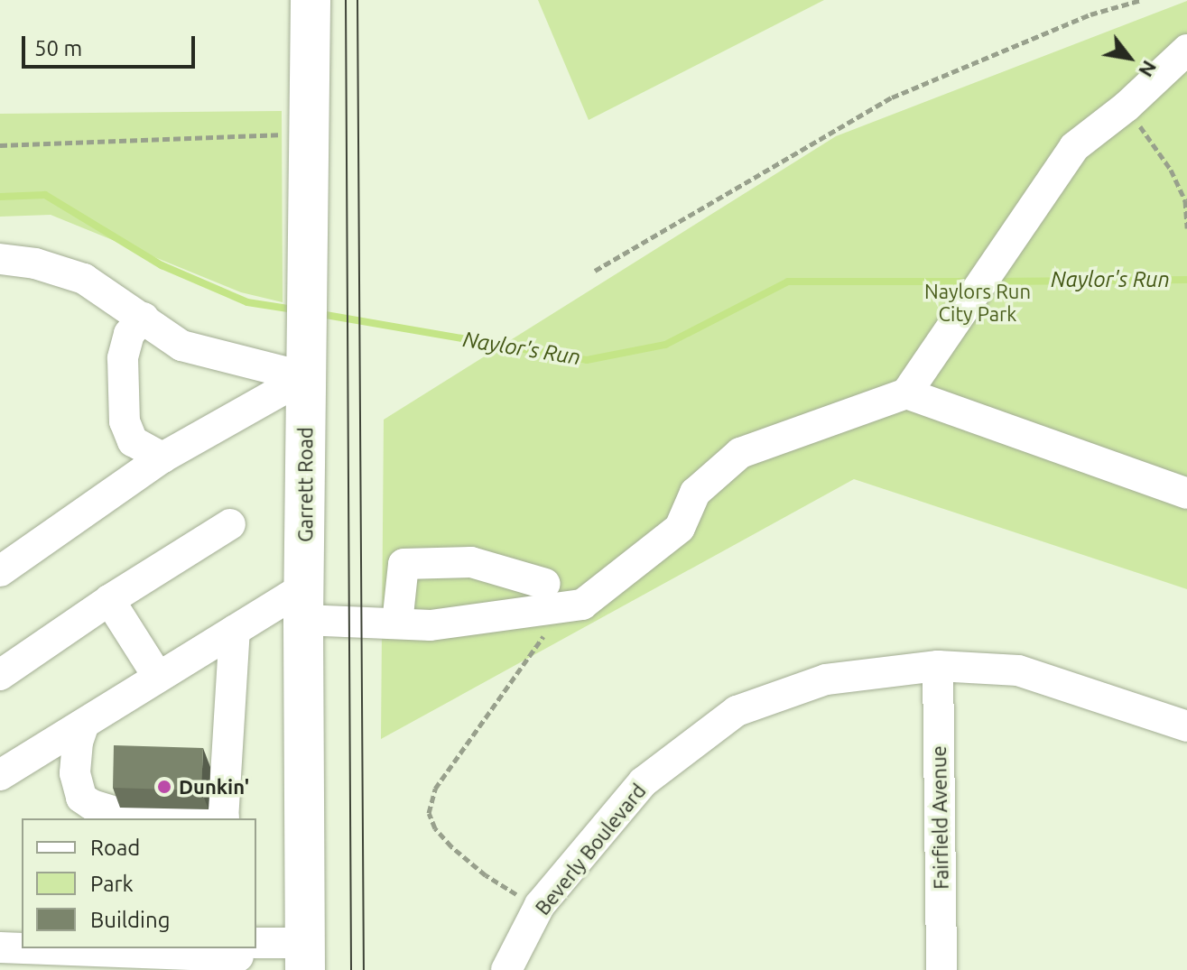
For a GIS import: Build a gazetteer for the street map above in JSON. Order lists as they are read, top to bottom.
{
  "streets": {
    "main road": ["Garrett Road"],
    "street": ["Fairfield Avenue", "Beverly Boulevard"]
  },
  "crossings": [
    ["Fairfield Avenue", "Beverly Boulevard"]
  ],
  "water": ["Naylor's Run"],
  "parks": ["Naylors Run City Park"],
  "places": ["Dunkin'"],
  "legend": ["Road", "Park", "Building"],
  "scale_bar": "50 m",
  "north": "bottom right"
}
